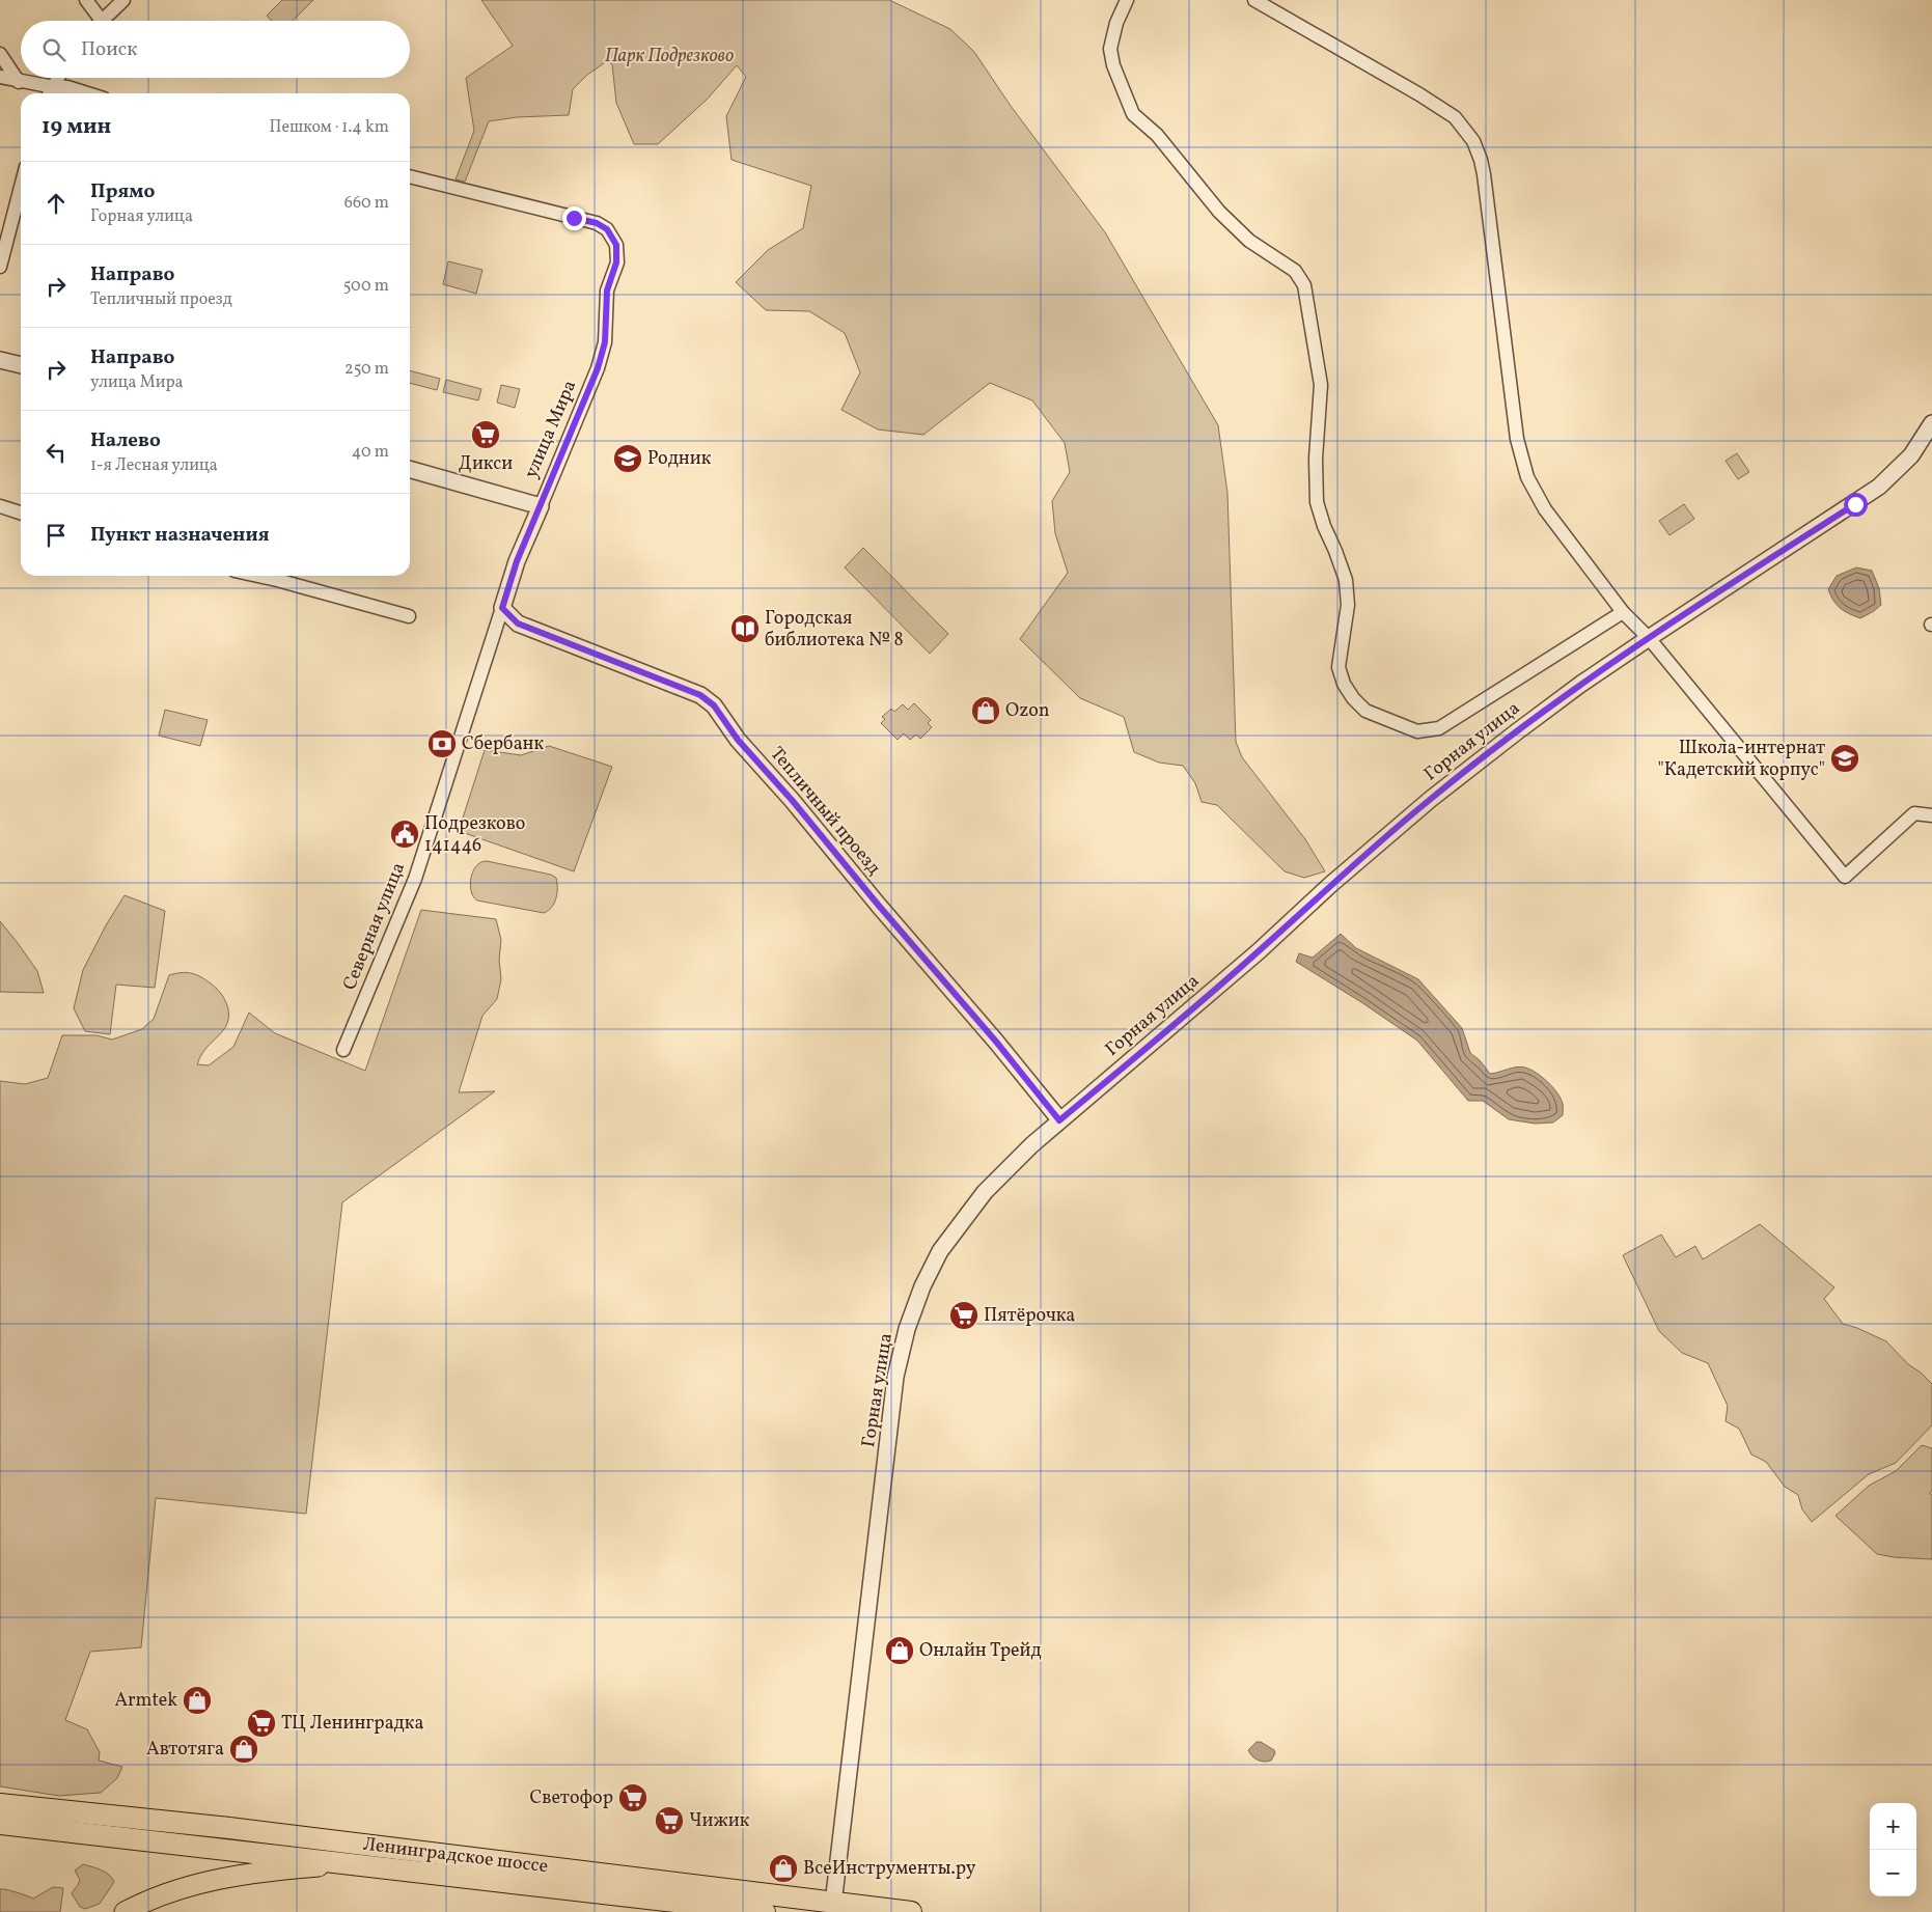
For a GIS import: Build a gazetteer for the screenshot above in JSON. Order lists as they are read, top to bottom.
{
  "streets": {
    "highway": ["Ленинградское шоссе"],
    "street": [
      "улица Мира",
      "Горная улица",
      "Тепличный проезд",
      "Северная улица"
    ]
  },
  "crossings": [
    ["улица Мира", "Тепличный проезд"],
    ["улица Мира", "Северная улица"],
    ["Горная улица", "Тепличный проезд"],
    ["Горная улица", "Ленинградское шоссе"],
    ["Тепличный проезд", "Северная улица"]
  ],
  "parks": ["Парк Подрезково"],
  "places": {
    "supermarket": [
      "Дикси",
      "Пятёрочка",
      "ТЦ Ленинградка",
      "Светофор",
      "Чижик"
    ],
    "school or university": ["Родник", "Школа-интернат \"Кадетский корпус\""],
    "library": ["Городская библиотека № 8"],
    "shop": [
      "Ozon",
      "Онлайн Трейд",
      "Armtek",
      "Автотяга",
      "ВсеИнструменты.ру"
    ],
    "bank": ["Сбербанк"],
    "public building": ["Подрезково 141446"]
  },
  "page": {
    "search": "Поиск",
    "heading": ["19 мин", "Пешком · 1.4 km"],
    "list": [
      ["Прямо", "Горная улица", "660 m"],
      ["Направо", "Тепличный проезд", "500 m"],
      ["Направо", "улица Мира", "250 m"],
      ["Налево", "1-я Лесная улица", "40 m"],
      "Пункт назначения"
    ],
    "map_buttons": ["+", "−"]
  }
}
